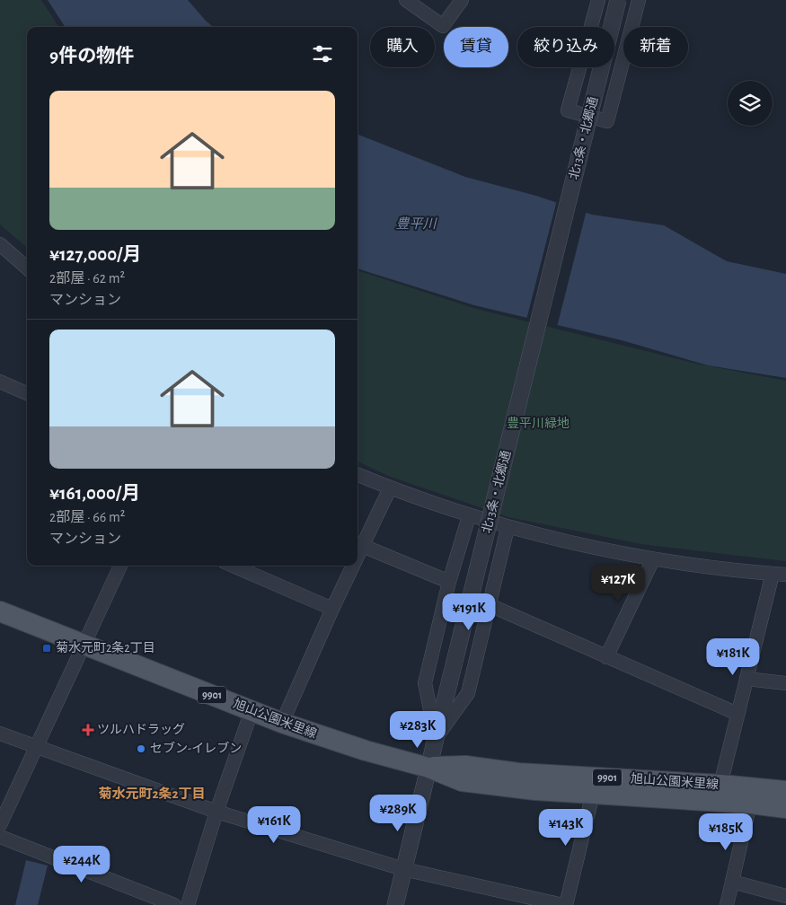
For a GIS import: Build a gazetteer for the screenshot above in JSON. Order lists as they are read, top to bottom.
{
  "streets": {
    "main road": ["9901", "旭山公園米里線"],
    "street": ["北13条・北郷通"]
  },
  "crossings": [
    ["北13条・北郷通", "旭山公園米里線"]
  ],
  "districts": ["菊水元町2条2丁目"],
  "water": ["豊平川"],
  "parks": ["豊平川緑地"],
  "places": {
    "transit": ["菊水元町2条2丁目"],
    "health": ["ツルハドラッグ"],
    "other": ["セブン-イレブン"]
  },
  "page": {
    "chip": [
      "購入",
      "賃貸",
      "絞り込み",
      "新着"
    ],
    "heading": "9件の物件",
    "list": [
      {
        "name": "¥127,000/月",
        "note": "2部屋 · 62 m² · マンション"
      },
      {
        "name": "¥161,000/月",
        "note": "2部屋 · 66 m² · マンション"
      }
    ],
    "price": [
      "¥127K",
      "¥191K",
      "¥181K",
      "¥283K",
      "¥289K",
      "¥161K",
      "¥143K",
      "¥185K",
      "¥244K"
    ]
  }
}
